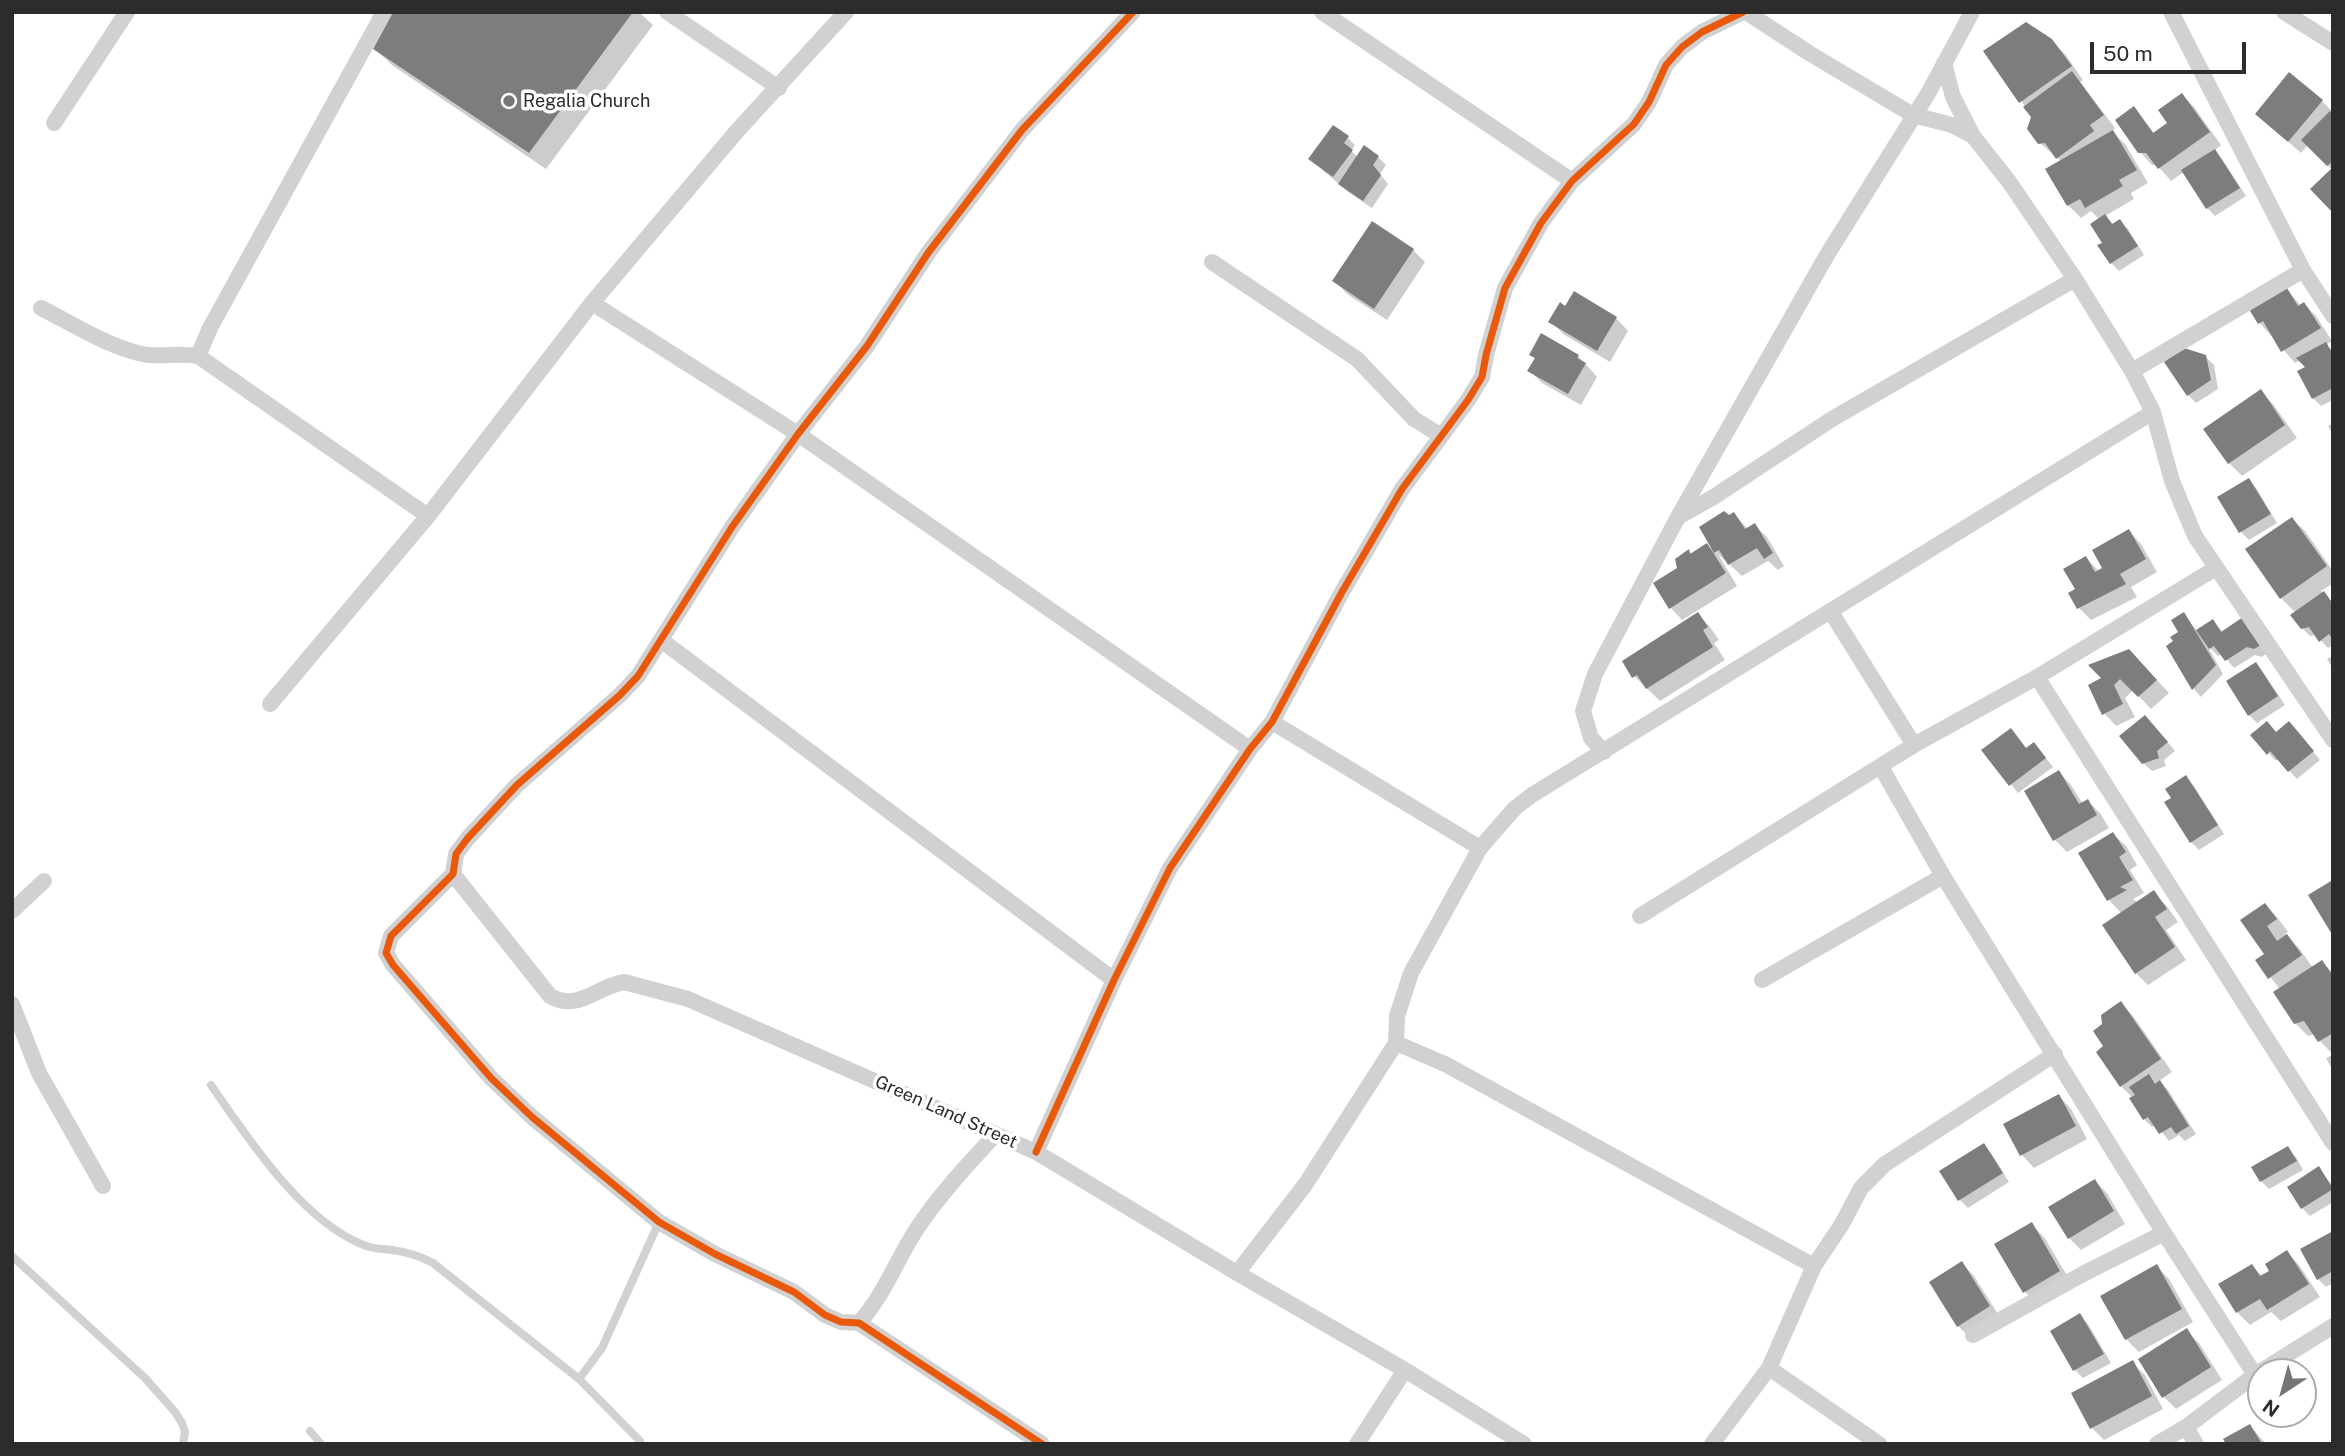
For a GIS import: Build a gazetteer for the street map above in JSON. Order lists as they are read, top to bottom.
{
  "streets": {
    "street": ["Green Land Street"]
  },
  "places": ["Regalia Church"],
  "scale_bar": "50 m",
  "north": "bottom left"
}
